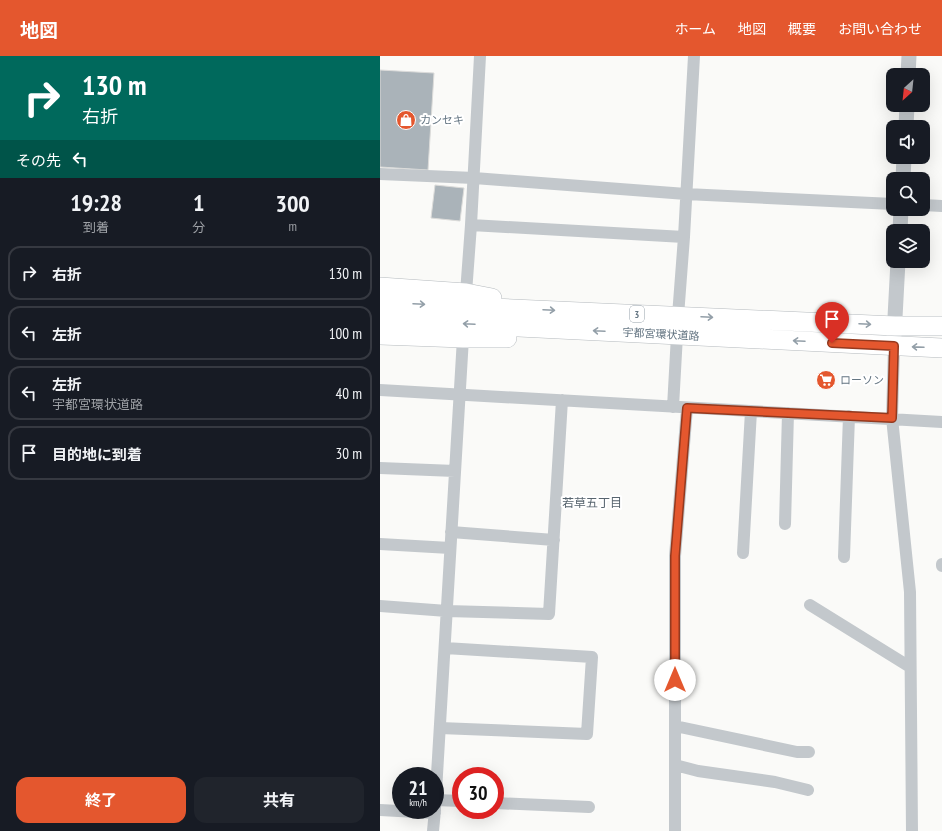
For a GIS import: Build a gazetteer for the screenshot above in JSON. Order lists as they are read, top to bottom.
{
  "streets": {
    "main road": ["3", "宇都宮環状道路"]
  },
  "crossings": [
    ["3", "宇都宮環状道路"]
  ],
  "districts": ["若草五丁目"],
  "places": {
    "shop": ["カンセキ"],
    "supermarket": ["ローソン"]
  },
  "north": "bottom left",
  "page": {
    "header": "地図",
    "nav": [
      "ホーム",
      "地図",
      "概要",
      "お問い合わせ"
    ],
    "turn": ["130 m", "右折"],
    "then": "その先",
    "eta": [
      "19:28",
      "到着",
      "1",
      "分",
      "300",
      "m"
    ],
    "list": [
      {
        "name": "右折",
        "value": "130 m"
      },
      {
        "name": "左折",
        "value": "100 m"
      },
      {
        "name": "左折",
        "note": "宇都宮環状道路",
        "value": "40 m"
      },
      {
        "name": "目的地に到着",
        "value": "30 m"
      }
    ],
    "speed": "21 km/h",
    "limit": "30",
    "buttons": ["終了", "共有"]
  }
}
